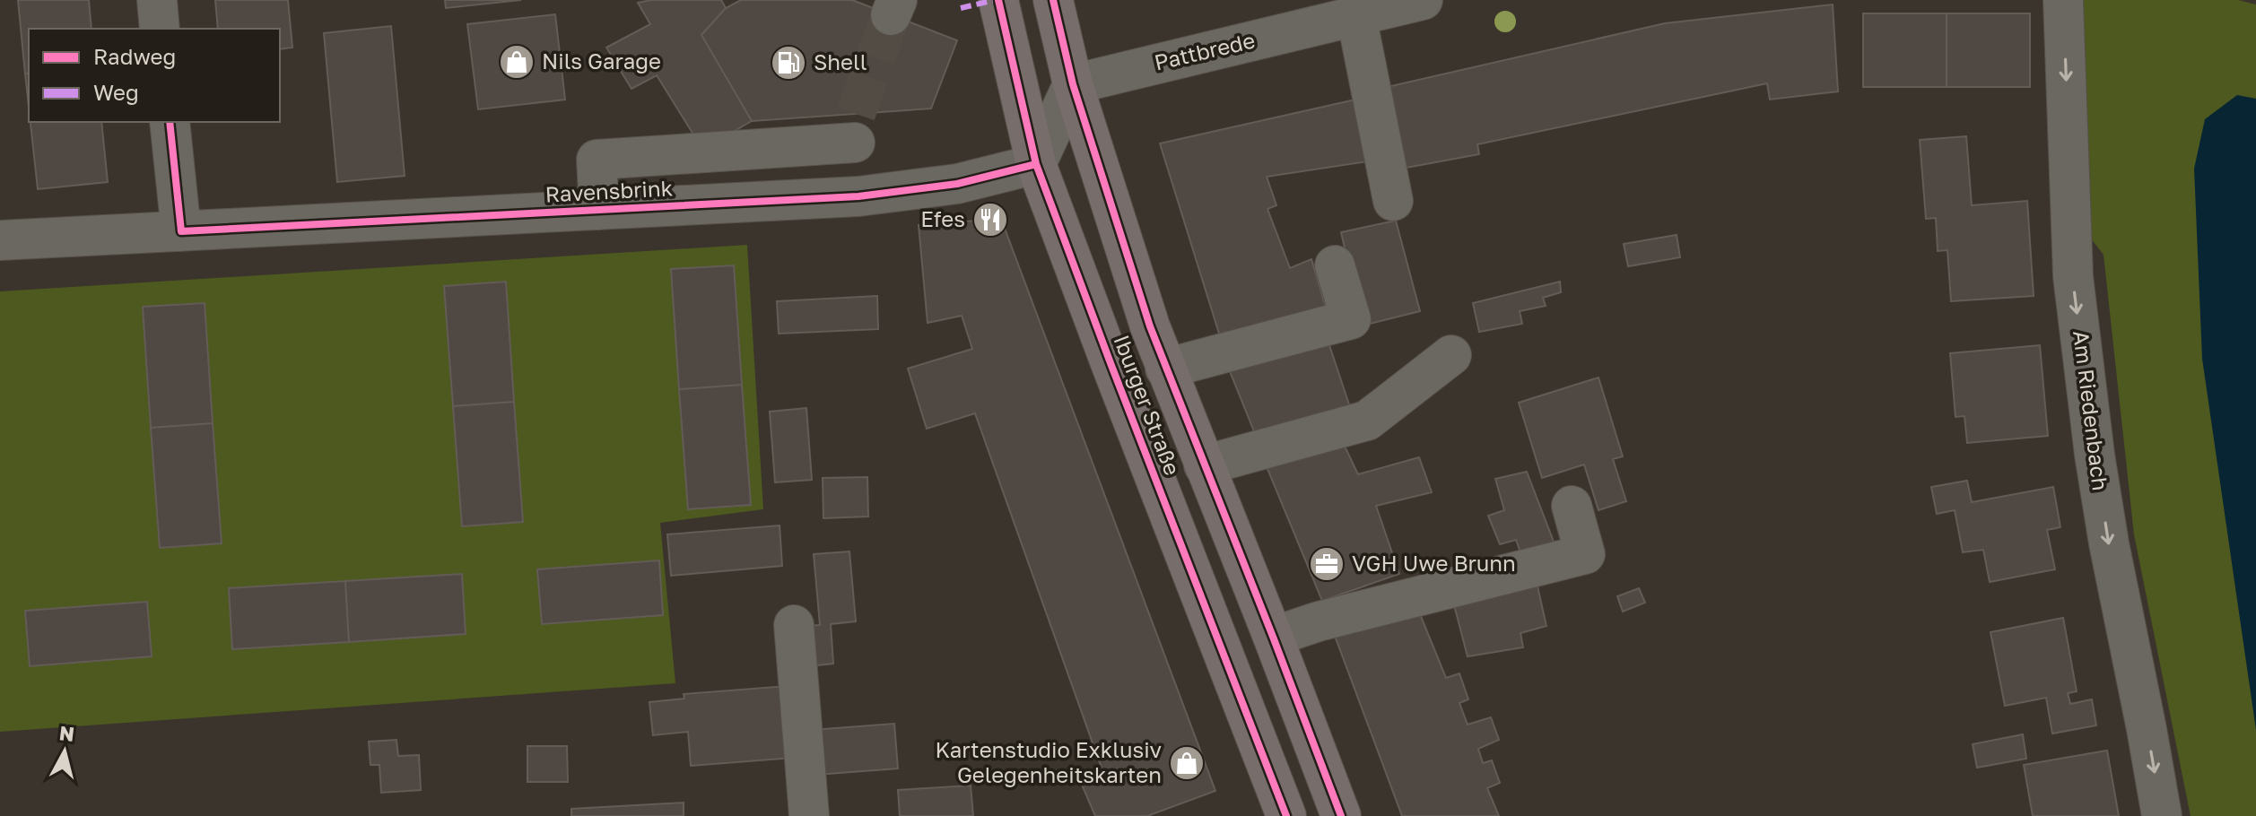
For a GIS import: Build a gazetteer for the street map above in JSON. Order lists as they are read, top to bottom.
{
  "streets": {
    "main road": ["Iburger Straße"],
    "street": ["Pattbrede", "Ravensbrink", "Am Riedenbach"]
  },
  "crossings": [
    ["Pattbrede", "Iburger Straße"],
    ["Ravensbrink", "Iburger Straße"]
  ],
  "one_way": ["Am Riedenbach"],
  "places": {
    "shop": ["Nils Garage", "Kartenstudio Exklusiv Gelegenheitskarten"],
    "fuel station": ["Shell"],
    "restaurant": ["Efes"],
    "office": ["VGH Uwe Brunn"]
  },
  "legend": ["Radweg", "Weg"],
  "north": "top"
}
